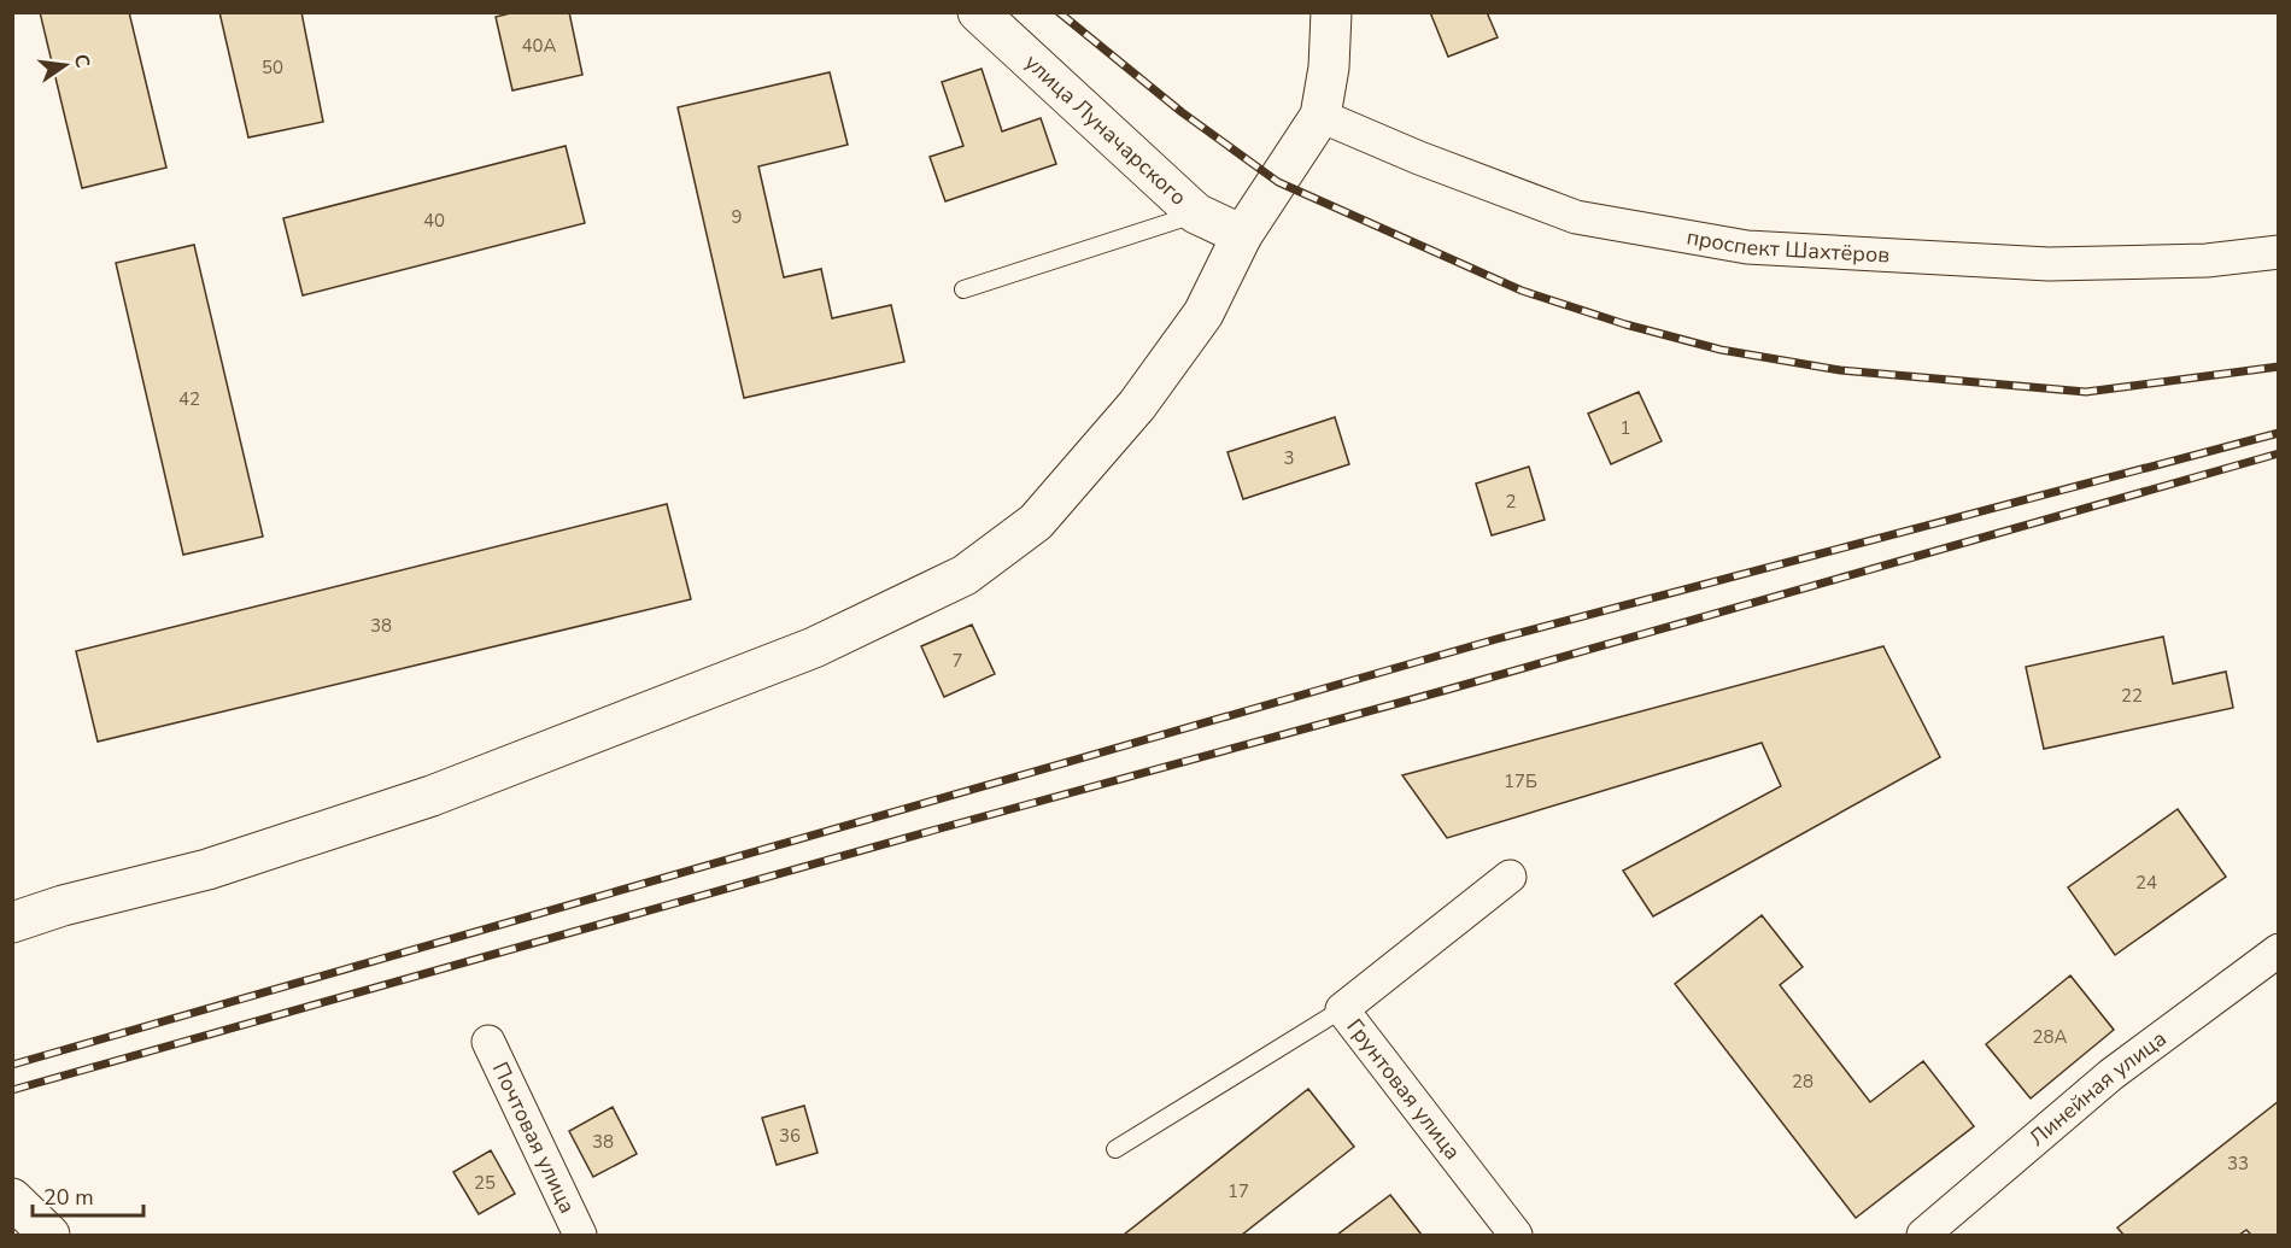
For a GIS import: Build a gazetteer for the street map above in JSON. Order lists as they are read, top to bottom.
{
  "streets": {
    "main road": ["улица Луначарского"],
    "street": [
      "проспект Шахтёров",
      "Грунтовая улица",
      "Линейная улица",
      "Почтовая улица"
    ]
  },
  "house_numbers": [
    "40А",
    "50",
    "9",
    "40",
    "42",
    "1",
    "3",
    "2",
    "38",
    "7",
    "22",
    "17Б",
    "24",
    "28А",
    "28",
    "36",
    "38",
    "33",
    "25",
    "17"
  ],
  "scale_bar": "20 m",
  "north": "right"
}
